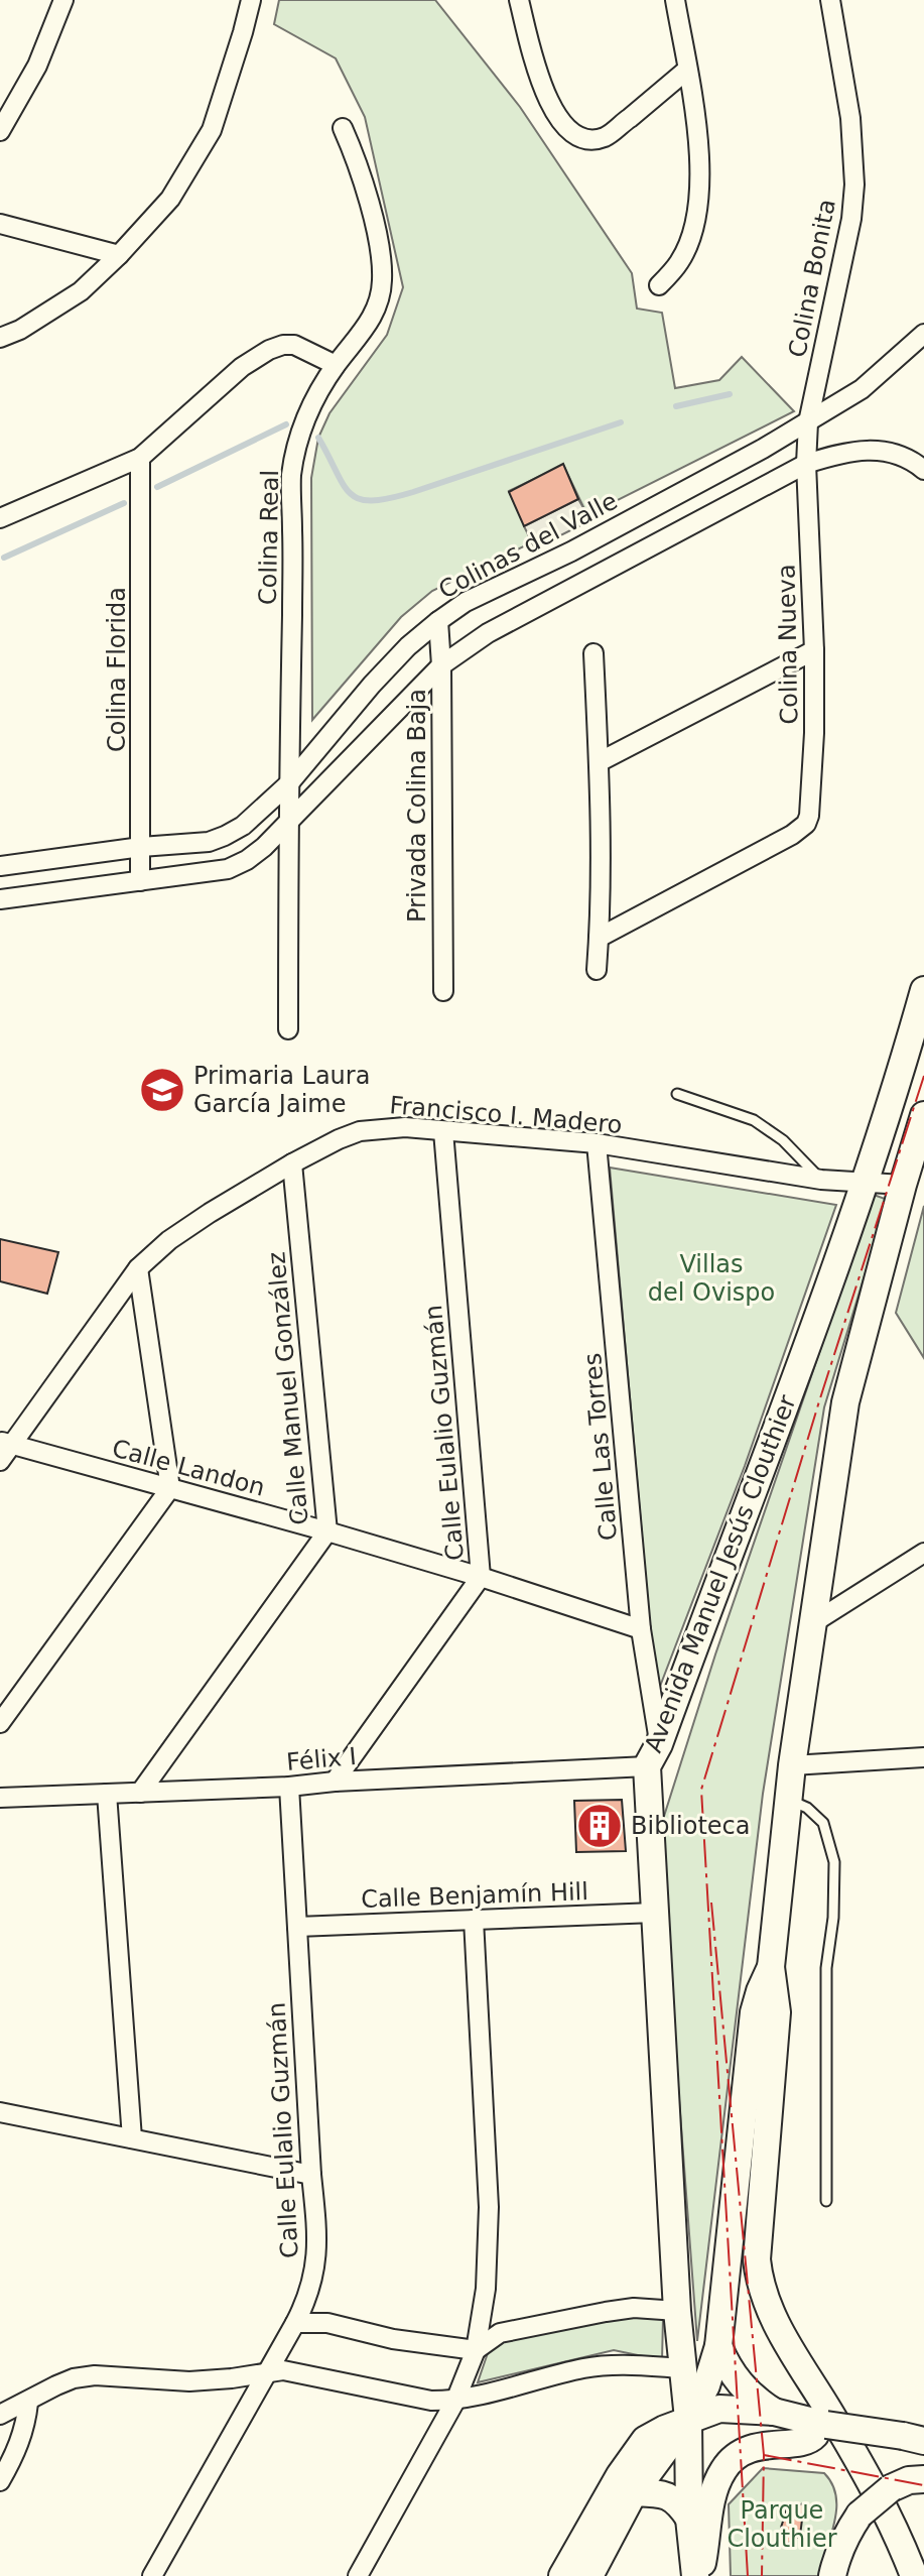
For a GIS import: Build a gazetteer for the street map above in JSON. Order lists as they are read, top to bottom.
{
  "streets": {
    "street": [
      "Colina Bonita",
      "Colina Real",
      "Colinas del Valle",
      "Colina Nueva",
      "Colina Florida",
      "Privada Colina Baja",
      "Francisco I. Madero",
      "Calle Manuel González",
      "Calle Eulalio Guzmán",
      "Calle Las Torres",
      "Calle Landon",
      "Avenida Manuel Jesús Clouthier",
      "Félix I",
      "Calle Benjamín Hill"
    ]
  },
  "crossings": [
    ["Colina Bonita", "Colinas del Valle"],
    ["Colina Bonita", "Colina Nueva"],
    ["Colina Real", "Colinas del Valle"],
    ["Colinas del Valle", "Colina Florida"],
    ["Colinas del Valle", "Privada Colina Baja"],
    ["Francisco I. Madero", "Calle Manuel González"],
    ["Francisco I. Madero", "Calle Eulalio Guzmán"],
    ["Francisco I. Madero", "Calle Las Torres"],
    ["Francisco I. Madero", "Calle Landon"],
    ["Francisco I. Madero", "Avenida Manuel Jesús Clouthier"],
    ["Calle Manuel González", "Calle Landon"],
    ["Calle Manuel González", "Félix I"],
    ["Calle Eulalio Guzmán", "Calle Landon"],
    ["Calle Eulalio Guzmán", "Félix I"],
    ["Calle Eulalio Guzmán", "Calle Benjamín Hill"],
    ["Calle Las Torres", "Calle Landon"],
    ["Calle Las Torres", "Avenida Manuel Jesús Clouthier"],
    ["Calle Las Torres", "Félix I"],
    ["Avenida Manuel Jesús Clouthier", "Félix I"],
    ["Avenida Manuel Jesús Clouthier", "Calle Benjamín Hill"]
  ],
  "parks": ["Villas del Ovispo", "Parque Clouthier"],
  "places": {
    "school or university": ["Primaria Laura García Jaime"],
    "building": ["Biblioteca"]
  }
}
